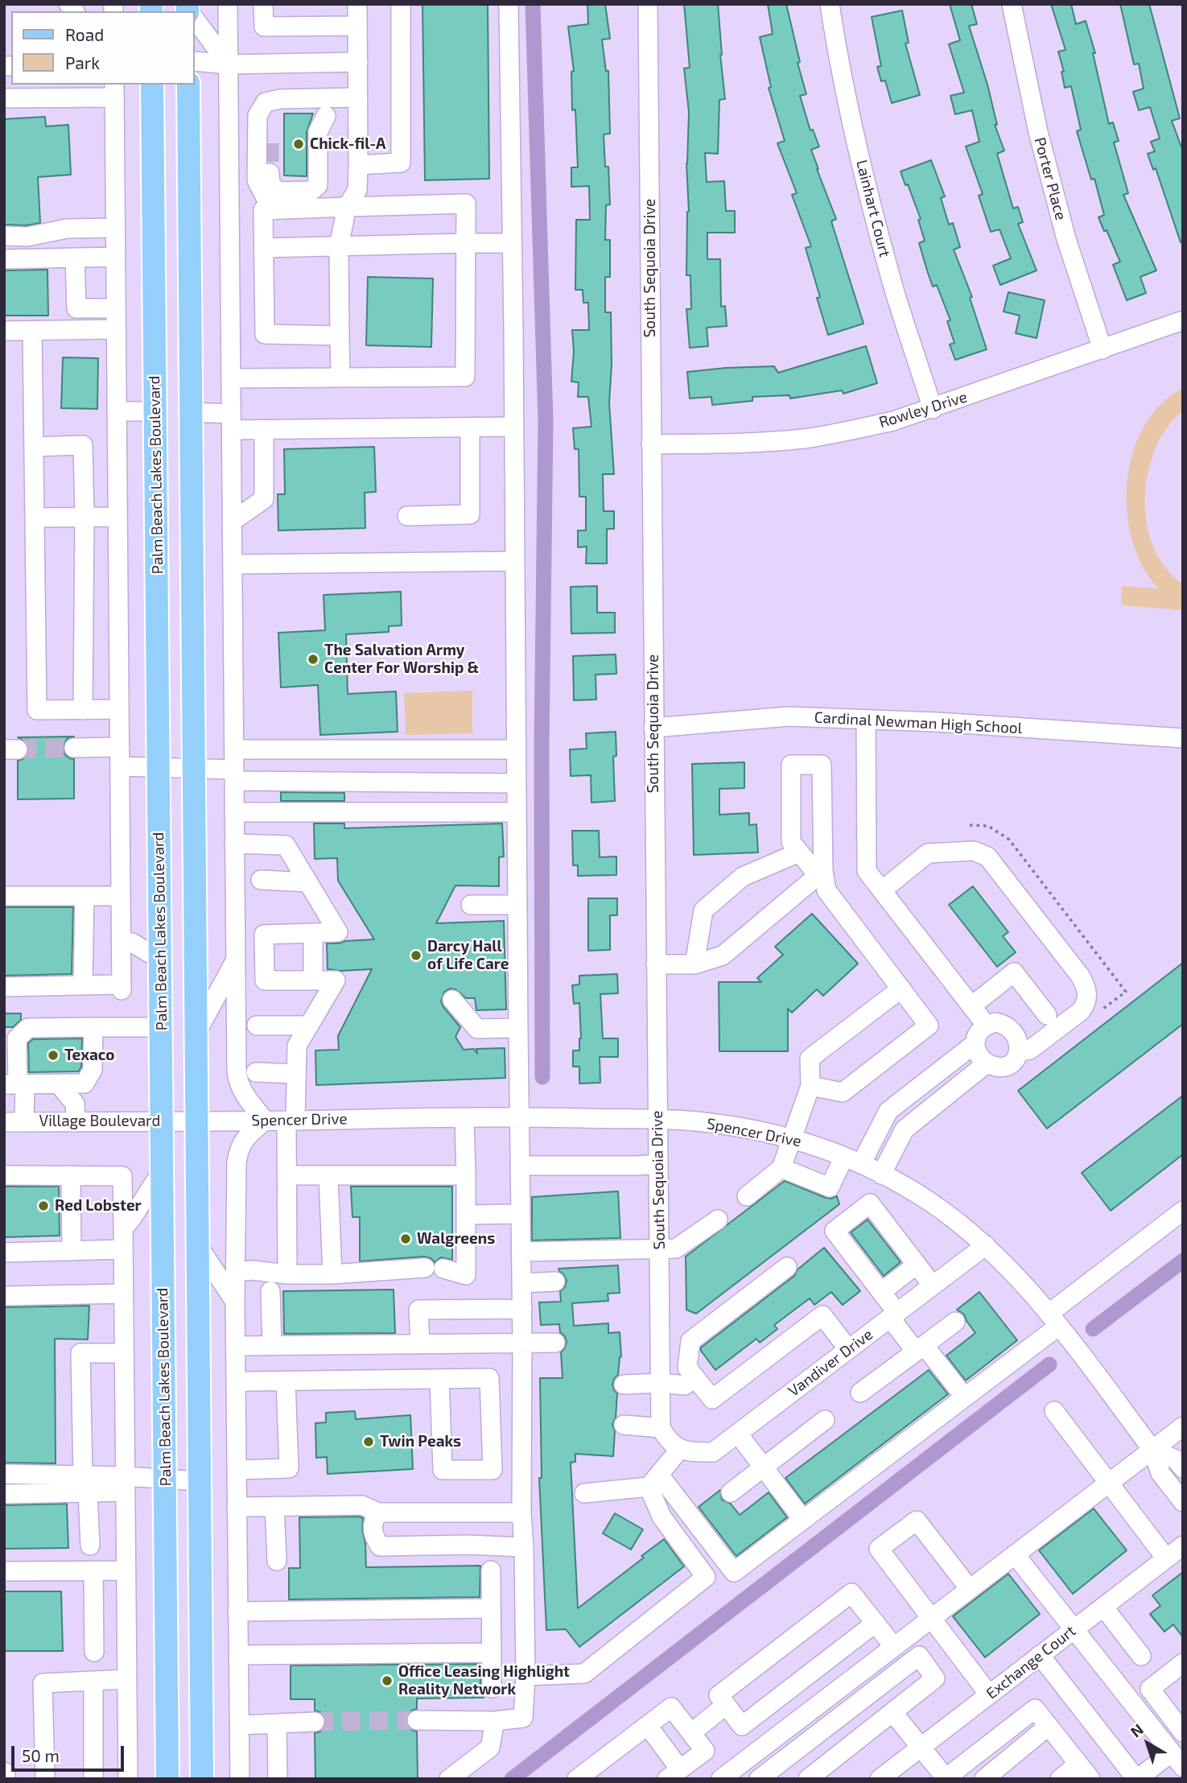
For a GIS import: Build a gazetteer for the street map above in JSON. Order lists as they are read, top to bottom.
{
  "streets": {
    "main road": ["Palm Beach Lakes Boulevard"],
    "street": [
      "Porter Place",
      "Lainhart Court",
      "South Sequoia Drive",
      "Rowley Drive",
      "Cardinal Newman High School",
      "Spencer Drive",
      "Village Boulevard",
      "Vandiver Drive",
      "Exchange Court"
    ]
  },
  "crossings": [
    ["Porter Place", "Rowley Drive"],
    ["Lainhart Court", "Rowley Drive"],
    ["South Sequoia Drive", "Rowley Drive"],
    ["South Sequoia Drive", "Cardinal Newman High School"],
    ["South Sequoia Drive", "Spencer Drive"],
    ["South Sequoia Drive", "Vandiver Drive"],
    ["Palm Beach Lakes Boulevard", "Village Boulevard"],
    ["Spencer Drive", "Village Boulevard"],
    ["Spencer Drive", "Vandiver Drive"]
  ],
  "places": [
    "Chick-fil-A",
    "The Salvation Army Center For Worship &",
    "Darcy Hall of Life Care",
    "Texaco",
    "Red Lobster",
    "Walgreens",
    "Twin Peaks",
    "Office Leasing Highlight Reality Network"
  ],
  "legend": ["Road", "Park"],
  "scale_bar": "50 m",
  "north": "top left"
}
